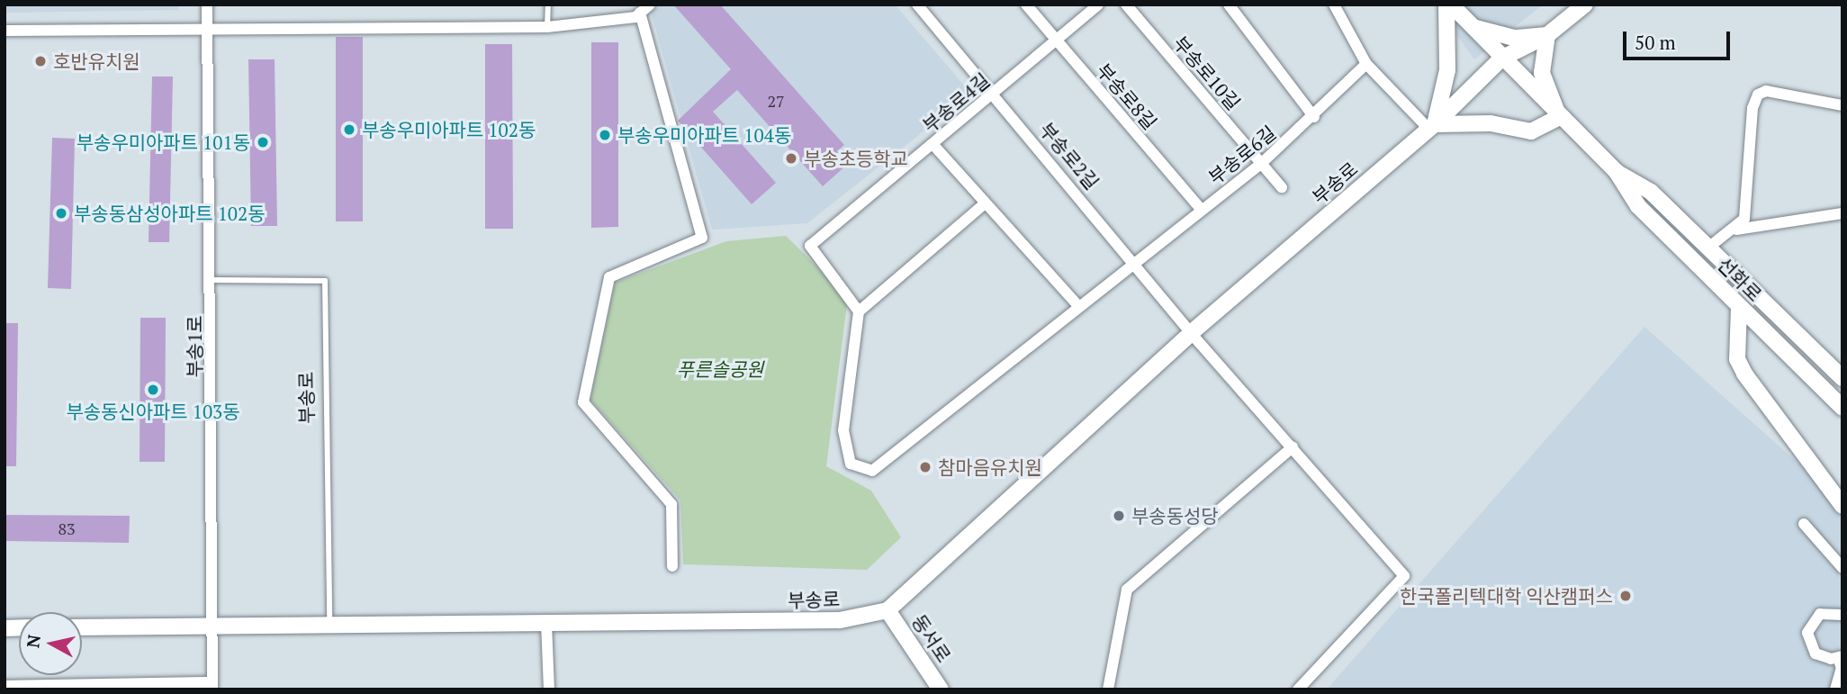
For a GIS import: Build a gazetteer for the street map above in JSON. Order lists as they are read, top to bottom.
{
  "streets": {
    "street": [
      "부송로10길",
      "부송로8길",
      "부송로4길",
      "부송로6길",
      "부송로2길",
      "부송로",
      "선화로",
      "부송1로",
      "동서로"
    ]
  },
  "crossings": [
    ["부송로10길", "부송로6길"],
    ["부송로8길", "부송로4길"],
    ["부송로8길", "부송로6길"],
    ["부송로4길", "부송로6길"],
    ["부송로4길", "부송로2길"],
    ["부송로6길", "부송로2길"],
    ["부송로2길", "부송로"],
    ["부송로", "선화로"],
    ["부송로", "부송1로"],
    ["부송로", "동서로"]
  ],
  "parks": ["푸른솔공원"],
  "places": [
    "호반유치원",
    "부송우미아파트 102동",
    "부송우미아파트 104동",
    "부송우미아파트 101동",
    "부송초등학교",
    "부송동삼성아파트 102동",
    "부송동신아파트 103동",
    "참마음유치원",
    "부송동성당",
    "한국폴리텍대학 익산캠퍼스"
  ],
  "house_numbers": ["27", "83"],
  "scale_bar": "50 m",
  "north": "left"
}
